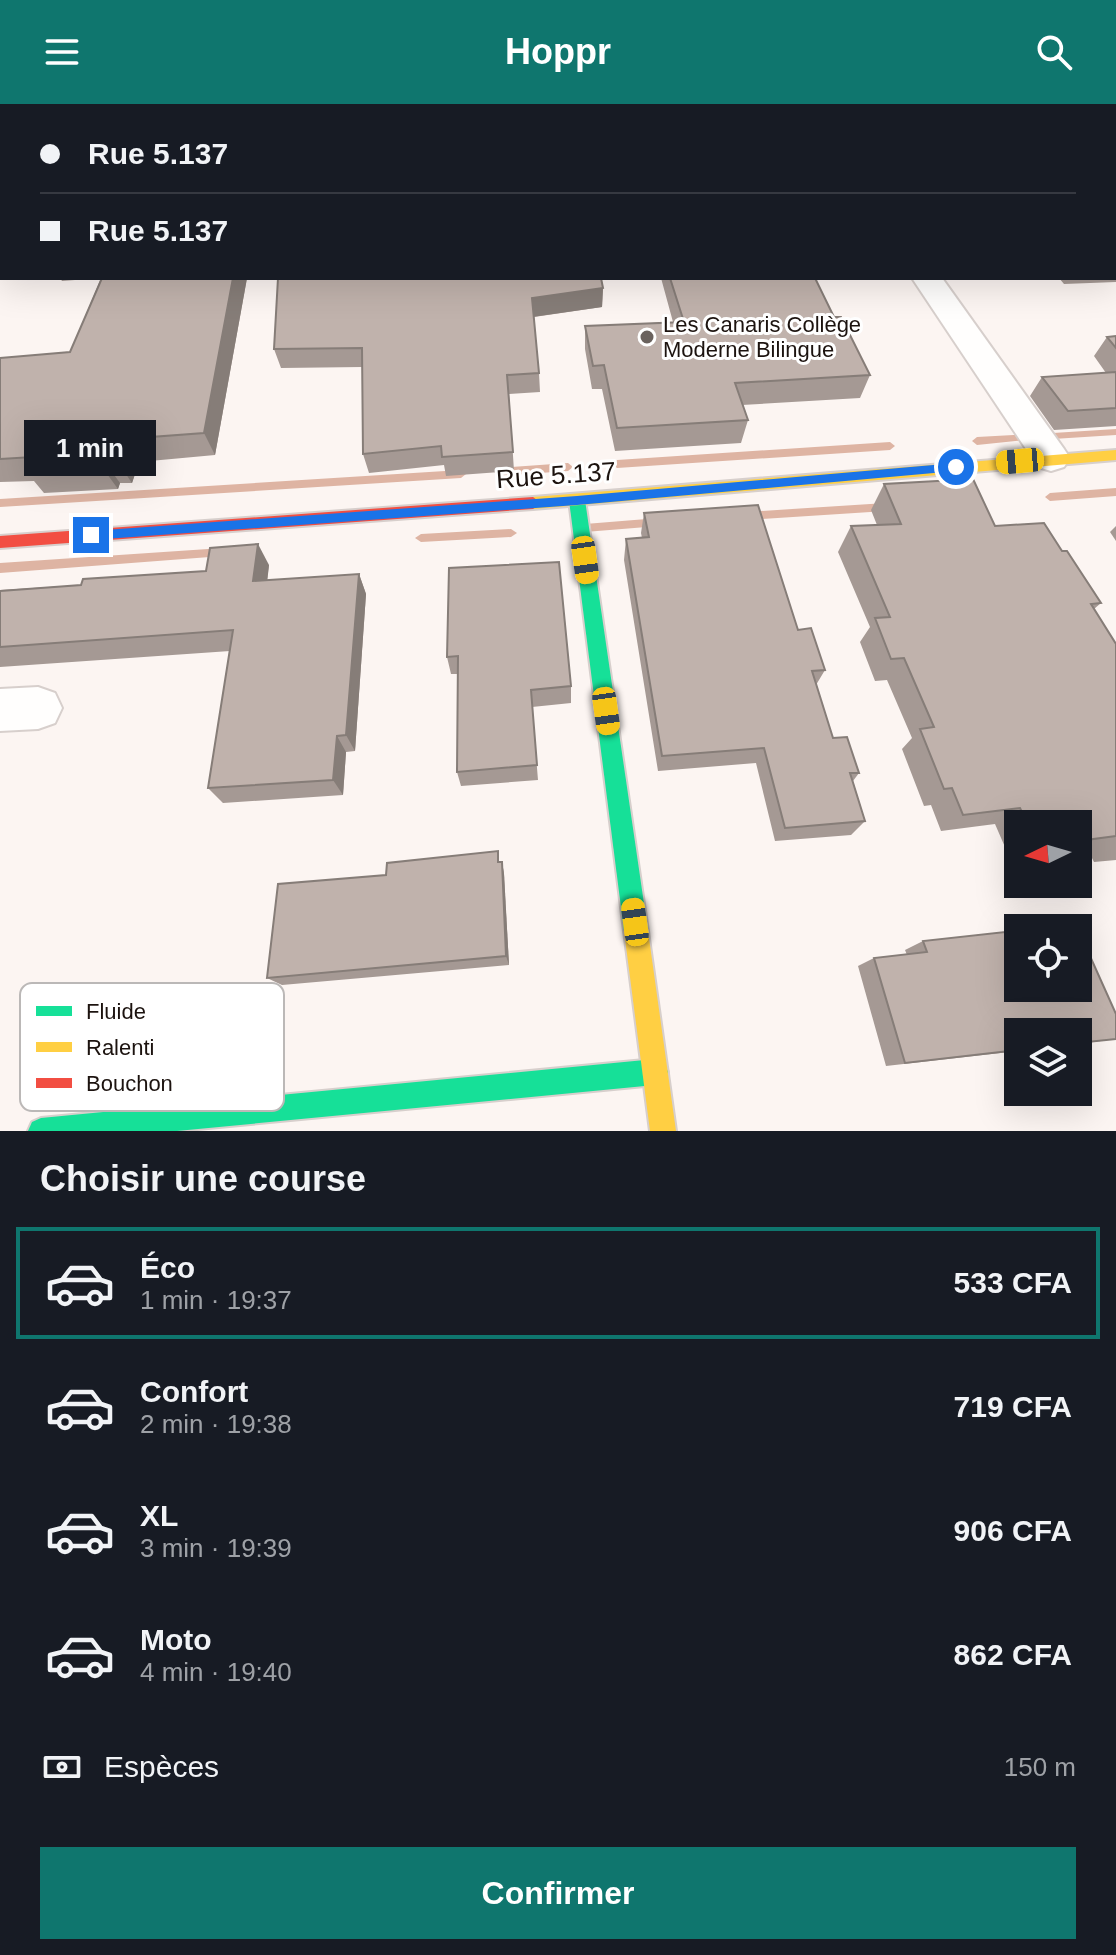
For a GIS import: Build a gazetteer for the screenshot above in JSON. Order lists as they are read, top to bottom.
{
  "streets": {
    "street": ["Rue 5.137"]
  },
  "places": ["Les Canaris Collège Moderne Bilingue"],
  "legend": ["Fluide", "Ralenti", "Bouchon"],
  "north": "left",
  "page": {
    "header": "Hoppr",
    "banner": ["Rue 5.137", "Rue 5.137"],
    "bubble": "1 min",
    "heading": "Choisir une course",
    "list": [
      {
        "name": "Éco",
        "note": "1 min · 19:37",
        "value": "533 CFA"
      },
      {
        "name": "Confort",
        "note": "2 min · 19:38",
        "value": "719 CFA"
      },
      {
        "name": "XL",
        "note": "3 min · 19:39",
        "value": "906 CFA"
      },
      {
        "name": "Moto",
        "note": "4 min · 19:40",
        "value": "862 CFA"
      }
    ],
    "pay": ["Espèces", "150 m"],
    "buttons": "Confirmer"
  }
}
